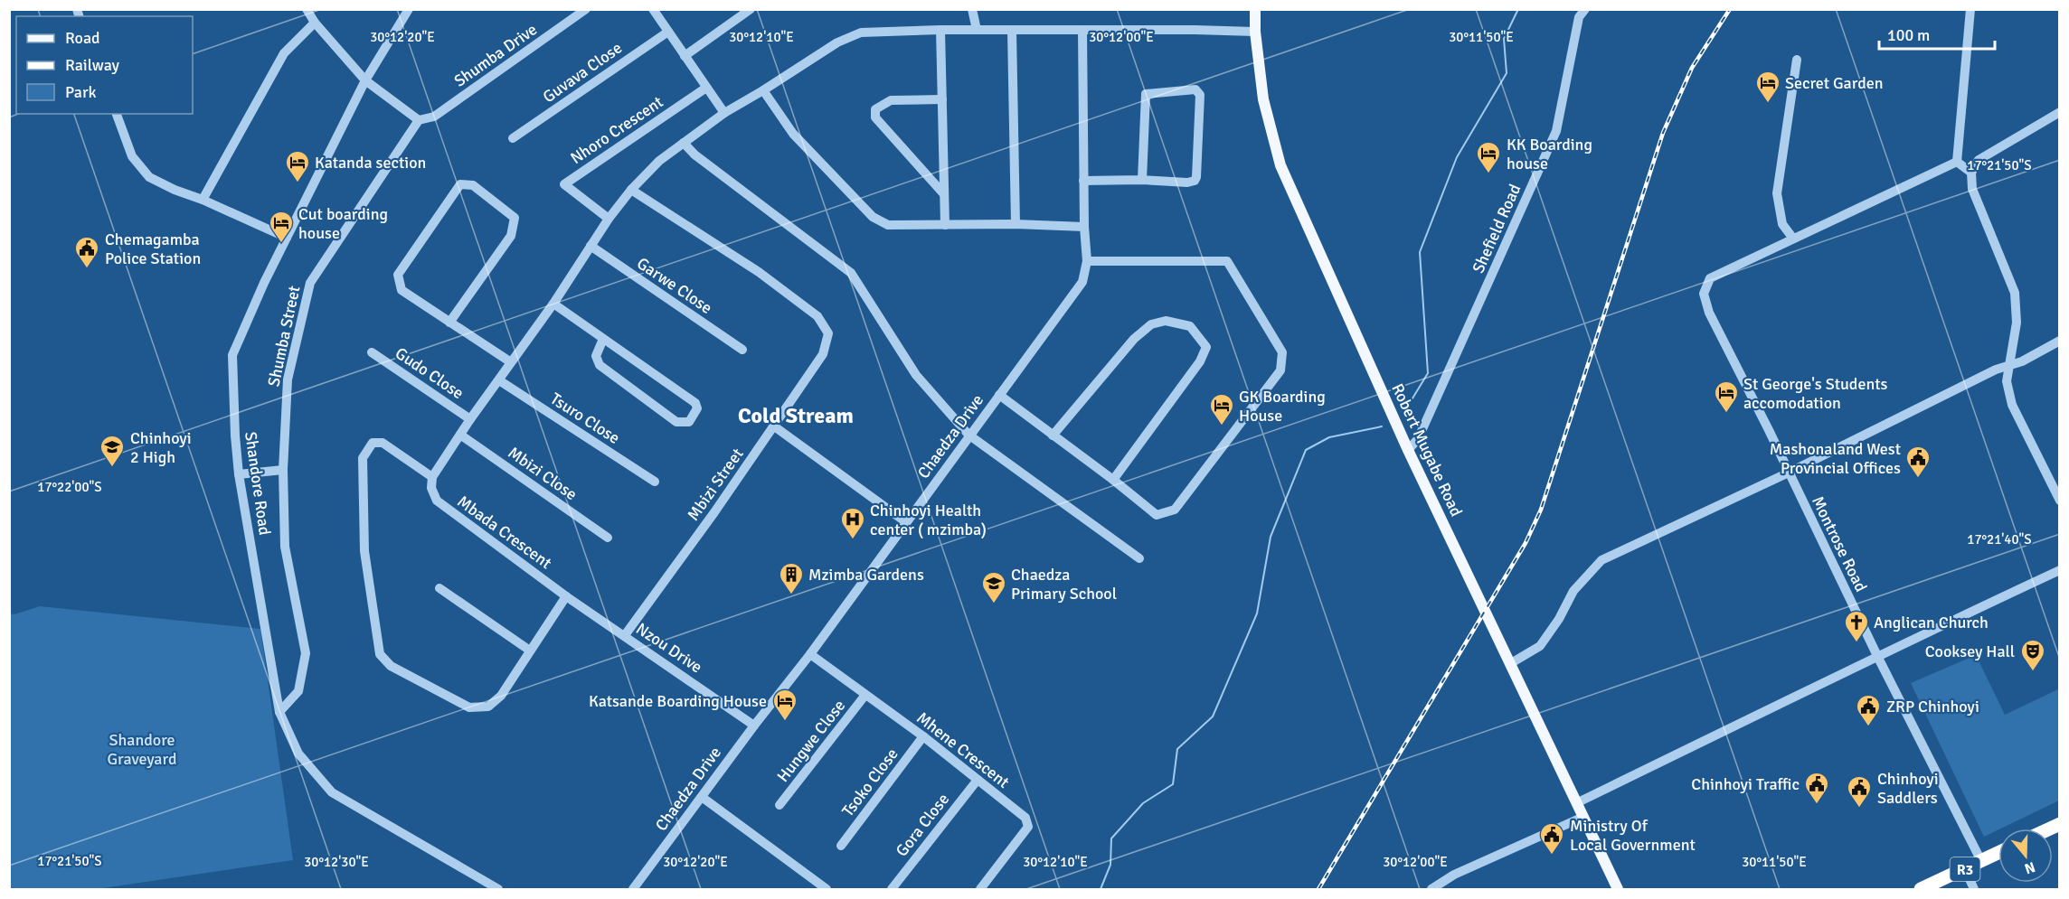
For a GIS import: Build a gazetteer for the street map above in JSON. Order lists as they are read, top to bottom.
{
  "streets": {
    "highway": ["R3"],
    "main road": ["Robert Mugabe Road"],
    "street": [
      "Shumba Drive",
      "Guvava Close",
      "Nhoro Crescent",
      "Shefield Road",
      "Garwe Close",
      "Shumba Street",
      "Gudo Close",
      "Tsuro Close",
      "Chaedza Drive",
      "Mbizi Close",
      "Shandore Road",
      "Mbizi Street",
      "Mbada Crescent",
      "Montrose Road",
      "Nzou Drive",
      "Hungwe Close",
      "Mhene Crescent",
      "Tsoko Close",
      "Gora Close"
    ]
  },
  "crossings": [
    ["Shumba Drive", "Shumba Street"],
    ["Shefield Road", "Robert Mugabe Road"],
    ["Shumba Street", "Shandore Road"],
    ["Chaedza Drive", "Nzou Drive"],
    ["Chaedza Drive", "Mhene Crescent"],
    ["Mbizi Street", "Nzou Drive"],
    ["Mbada Crescent", "Nzou Drive"],
    ["Montrose Road", "R3"],
    ["Hungwe Close", "Mhene Crescent"],
    ["Mhene Crescent", "Tsoko Close"],
    ["Mhene Crescent", "Gora Close"]
  ],
  "districts": ["Cold Stream"],
  "parks": ["Shandore Graveyard"],
  "places": {
    "hotel": [
      "Secret Garden",
      "KK Boarding house",
      "Katanda section",
      "Cut boarding house",
      "St George's Students accomodation",
      "GK Boarding House",
      "Katsande Boarding House"
    ],
    "public building": [
      "Chemagamba Police Station",
      "Mashonaland West Provincial Offices",
      "ZRP Chinhoyi",
      "Chinhoyi Traffic",
      "Chinhoyi Saddlers",
      "Ministry Of Local Government"
    ],
    "school or university": ["Chinhoyi 2 High", "Chaedza Primary School"],
    "hospital": ["Chinhoyi Health center ( mzimba)"],
    "building": ["Mzimba Gardens"],
    "church": ["Anglican Church"],
    "theatre": ["Cooksey Hall"]
  },
  "legend": ["Road", "Railway", "Park"],
  "scale_bar": "100 m",
  "north": "bottom",
  "coordinates": [
    "30°12'10\"E",
    "30°11'50\"E",
    "30°12'20\"E",
    "30°12'00\"E",
    "17°21'50\"S",
    "17°22'00\"S",
    "17°21'40\"S",
    "30°12'30\"E"
  ]
}
